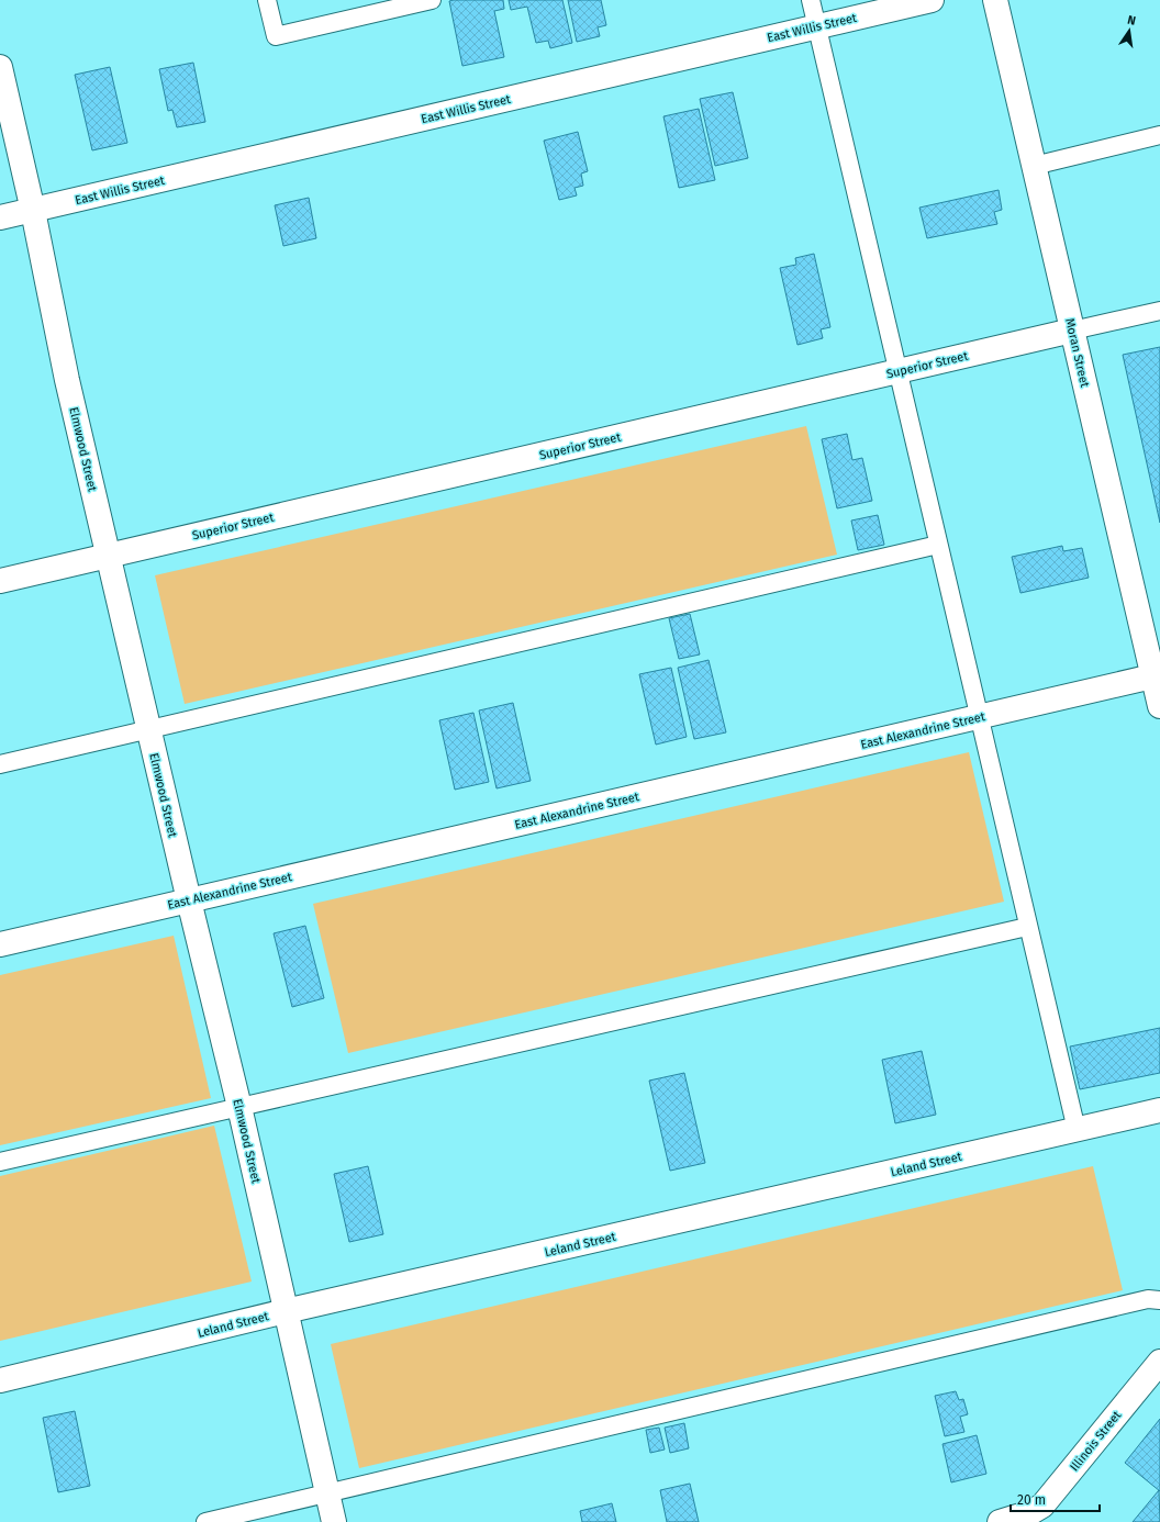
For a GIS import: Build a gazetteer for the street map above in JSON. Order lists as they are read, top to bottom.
{
  "streets": {
    "street": [
      "East Willis Street",
      "Moran Street",
      "Superior Street",
      "Elmwood Street",
      "East Alexandrine Street",
      "Leland Street",
      "Illinois Street"
    ]
  },
  "crossings": [
    ["East Willis Street", "Elmwood Street"],
    ["Moran Street", "Superior Street"],
    ["Moran Street", "East Alexandrine Street"],
    ["Superior Street", "Elmwood Street"],
    ["Elmwood Street", "East Alexandrine Street"],
    ["Elmwood Street", "Leland Street"]
  ],
  "scale_bar": "20 m",
  "north": "top"
}
